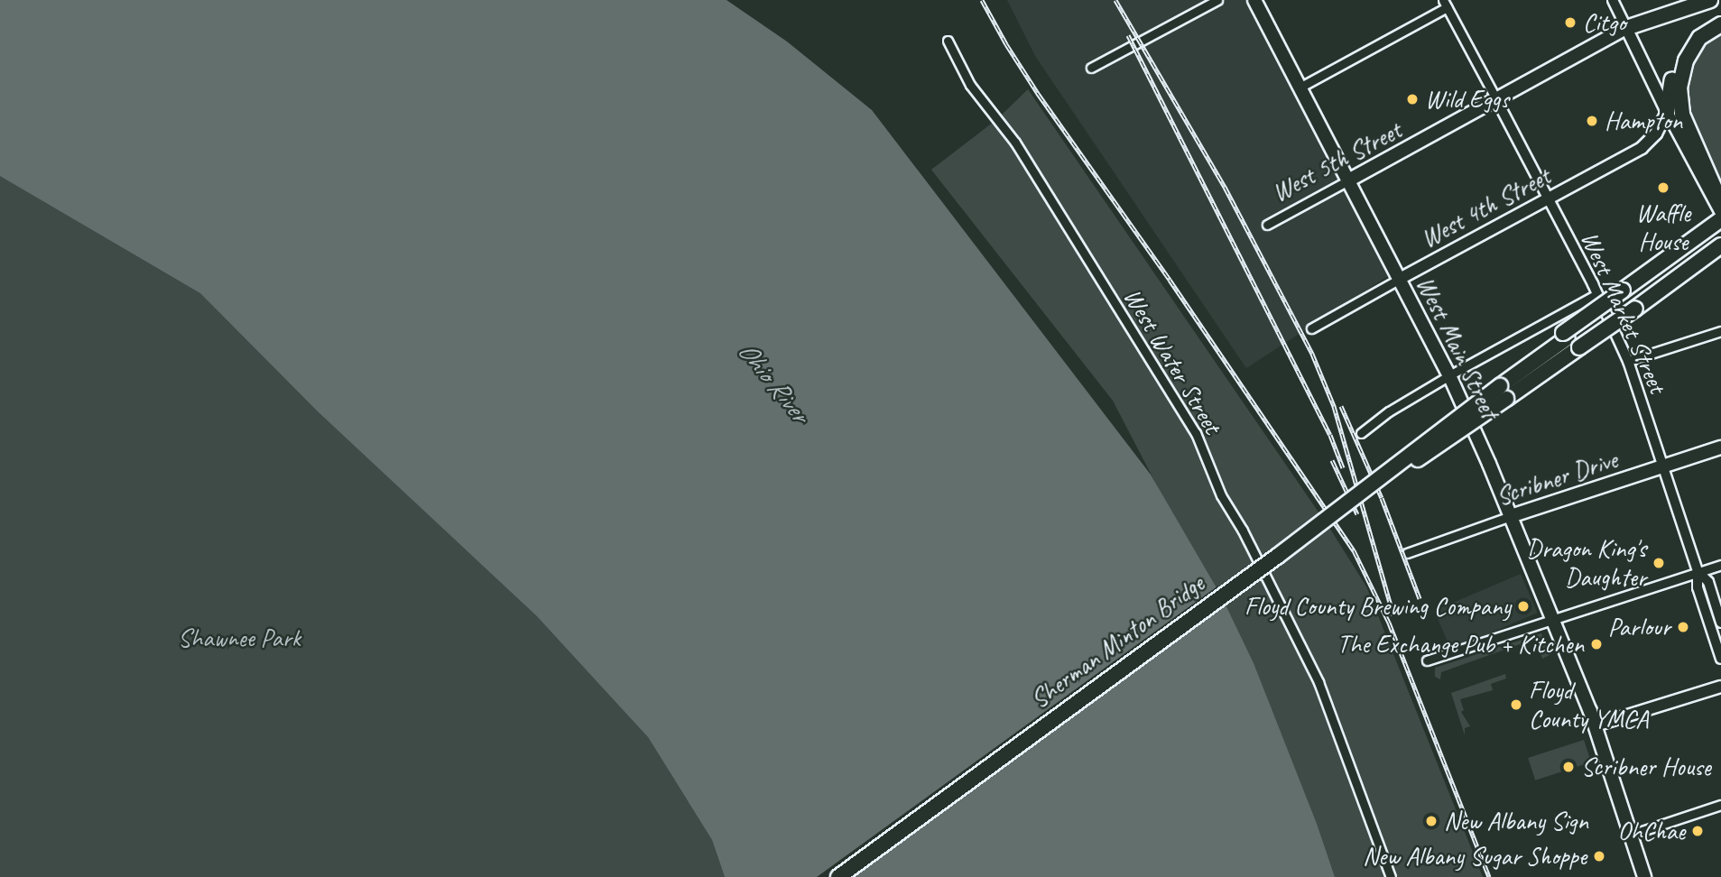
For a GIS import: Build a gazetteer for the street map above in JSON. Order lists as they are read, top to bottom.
{
  "streets": {
    "highway": ["Sherman Minton Bridge"],
    "main road": [
      "West 5th Street",
      "West 4th Street",
      "West Main Street",
      "Scribner Drive"
    ],
    "street": ["West Market Street", "West Water Street"]
  },
  "crossings": [
    ["West 5th Street", "West Market Street"],
    ["West 5th Street", "West Main Street"],
    ["West 4th Street", "West Market Street"],
    ["West 4th Street", "West Main Street"],
    ["West Market Street", "Scribner Drive"],
    ["West Main Street", "Scribner Drive"]
  ],
  "water": ["Ohio River"],
  "parks": ["Shawnee Park"],
  "places": [
    "Citgo",
    "Wild Eggs",
    "Hampton",
    "Waffle House",
    "Dragon King's Daughter",
    "Floyd County Brewing Company",
    "Parlour",
    "The Exchange Pub + Kitchen",
    "Floyd County YMCA",
    "Scribner House",
    "New Albany Sign",
    "OhChae",
    "New Albany Sugar Shoppe"
  ]
}
